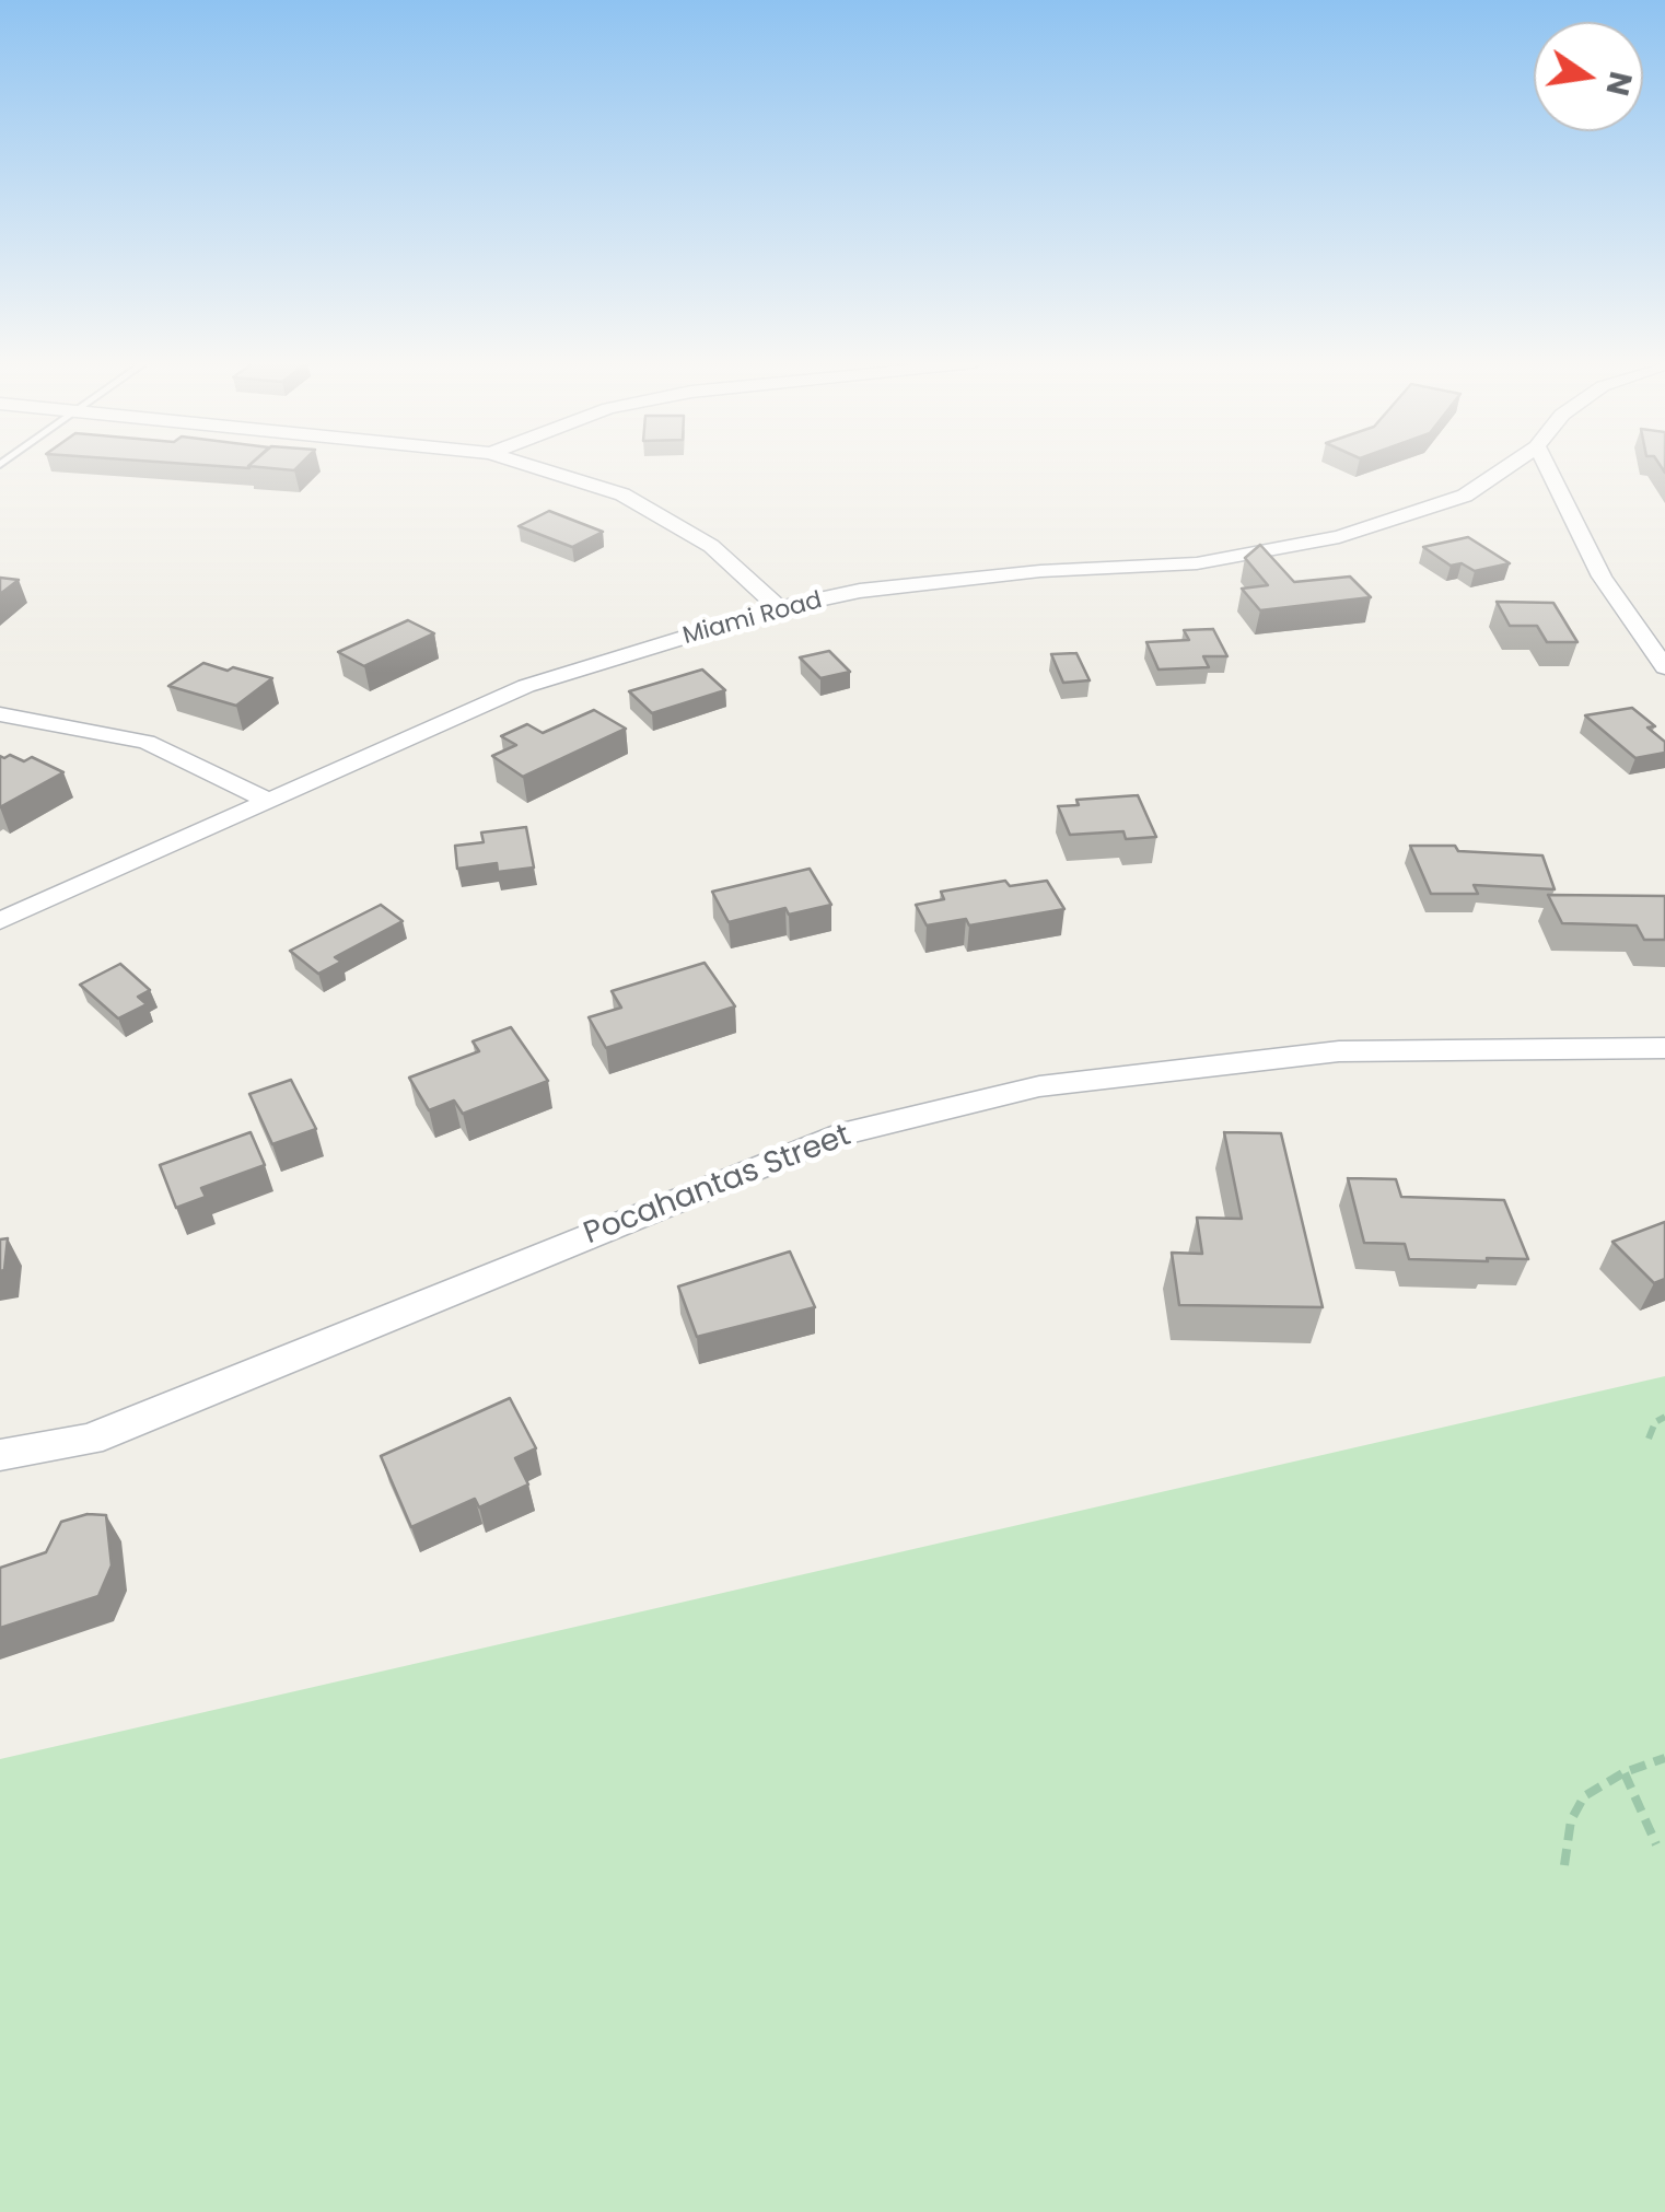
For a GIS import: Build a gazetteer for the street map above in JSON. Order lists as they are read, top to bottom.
{
  "streets": {
    "street": ["Miami Road", "Pocahantas Street"]
  },
  "north": "right"
}
